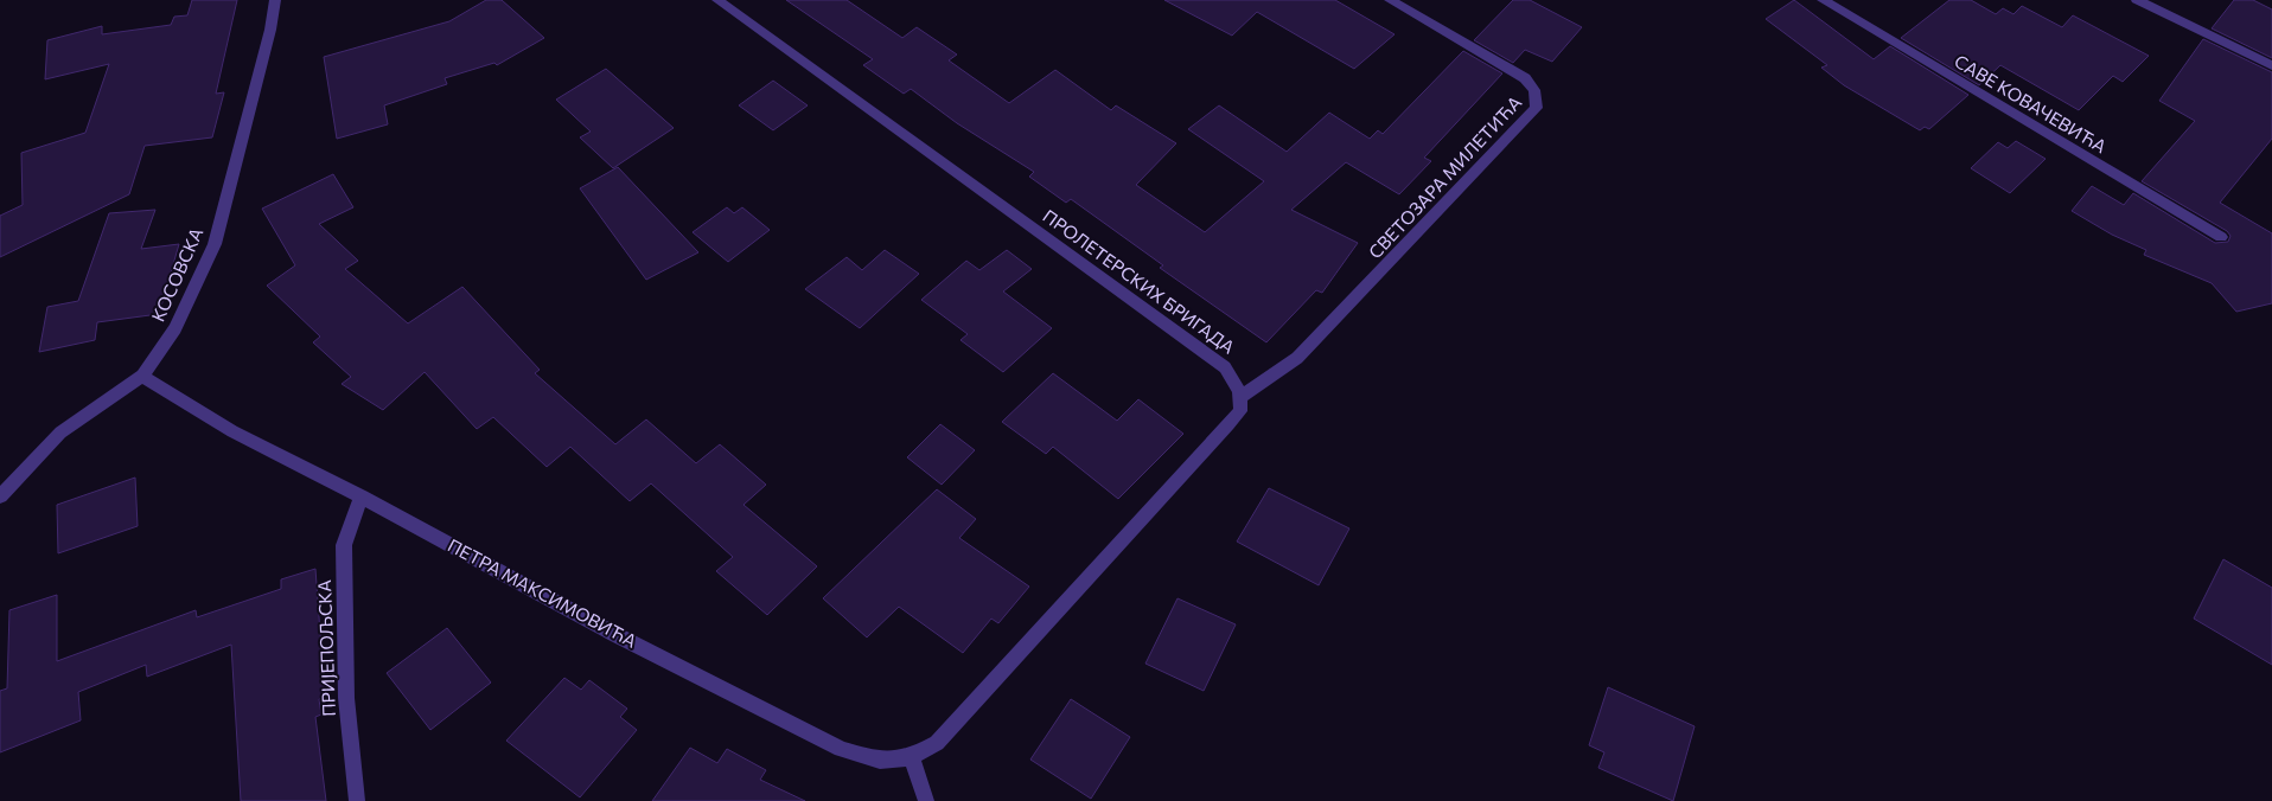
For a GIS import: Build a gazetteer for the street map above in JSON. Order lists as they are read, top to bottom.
{
  "streets": {
    "street": [
      "САВЕ КОВАЧЕВИЋА",
      "СВЕТОЗАРА МИЛЕТИЋА",
      "КОСОВСКА",
      "ПРОЛЕТЕРСКИХ БРИГАДА",
      "ПЕТРА МАКСИМОВИЋА",
      "ПРИЈЕПОЉСКА"
    ]
  },
  "crossings": [
    ["СВЕТОЗАРА МИЛЕТИЋА", "ПРОЛЕТЕРСКИХ БРИГАДА"],
    ["КОСОВСКА", "ПЕТРА МАКСИМОВИЋА"],
    ["ПЕТРА МАКСИМОВИЋА", "ПРИЈЕПОЉСКА"]
  ]
}
